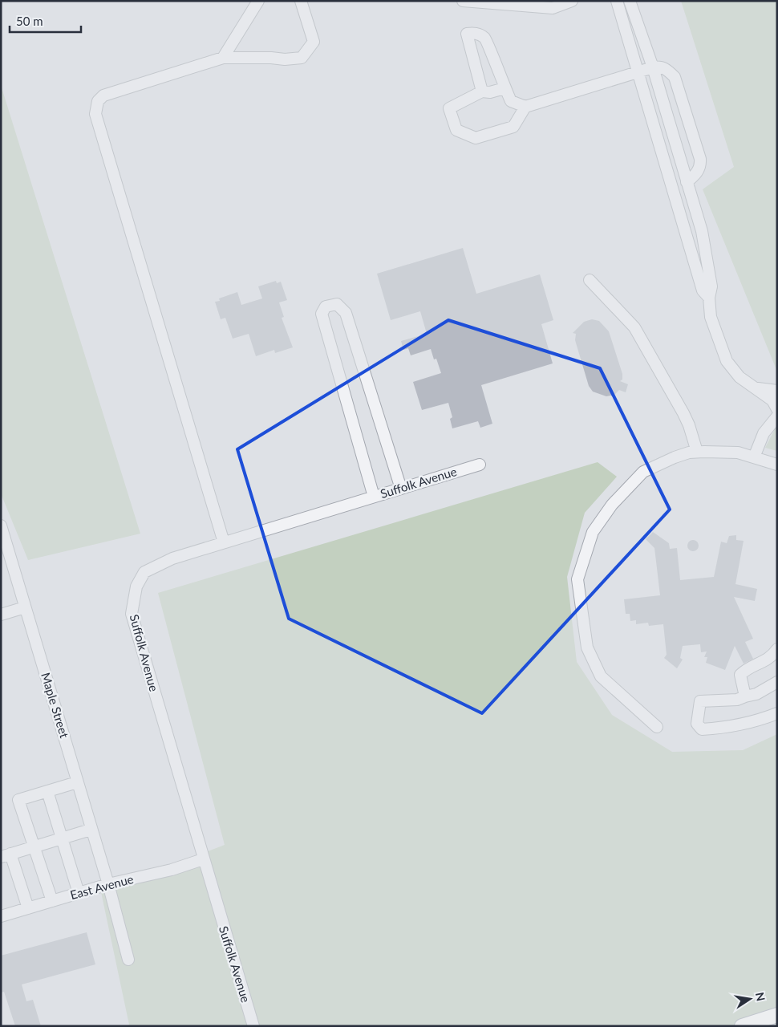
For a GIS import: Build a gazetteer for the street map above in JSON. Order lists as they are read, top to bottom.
{
  "streets": {
    "street": ["Suffolk Avenue", "Maple Street", "East Avenue"]
  },
  "crossings": [
    ["Suffolk Avenue", "East Avenue"],
    ["Maple Street", "East Avenue"]
  ],
  "scale_bar": "50 m",
  "north": "right"
}
